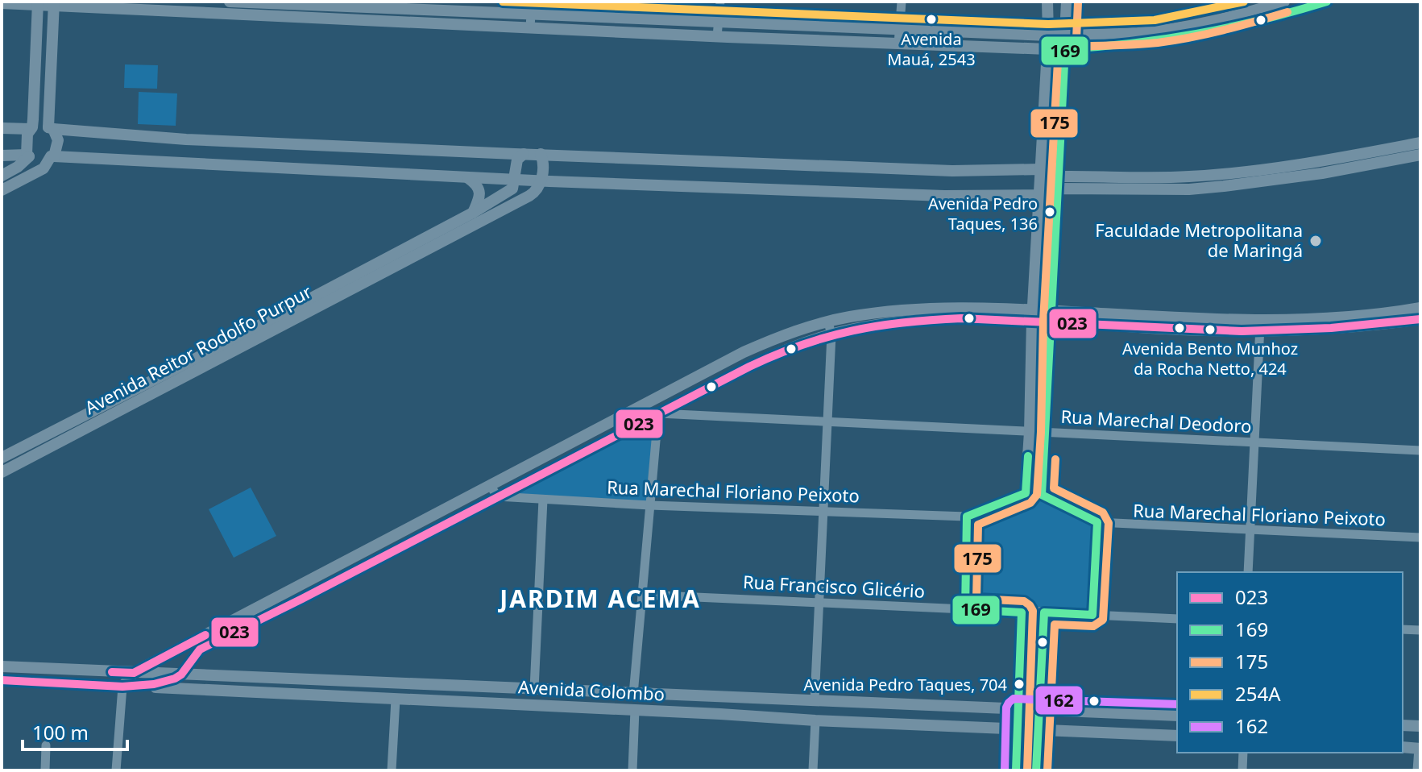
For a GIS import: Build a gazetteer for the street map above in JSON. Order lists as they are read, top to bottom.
{
  "streets": {
    "main road": ["Avenida Reitor Rodolfo Purpur", "Rua Francisco Glicério", "Avenida Colombo"],
    "street": ["Rua Marechal Deodoro", "Rua Marechal Floriano Peixoto"]
  },
  "districts": ["JARDIM ACEMA"],
  "places": [
    "Avenida Mauá, 2543",
    "Avenida Pedro Taques, 136",
    "Faculdade Metropolitana de Maringá",
    "Avenida Bento Munhoz da Rocha Netto, 424",
    "Avenida Pedro Taques, 704"
  ],
  "lines": [
    "transit line 169",
    "transit line 254A",
    "transit line 175",
    "transit line 023",
    "transit line 162"
  ],
  "legend": [
    "023",
    "169",
    "175",
    "254A",
    "162"
  ],
  "scale_bar": "100 m"
}
